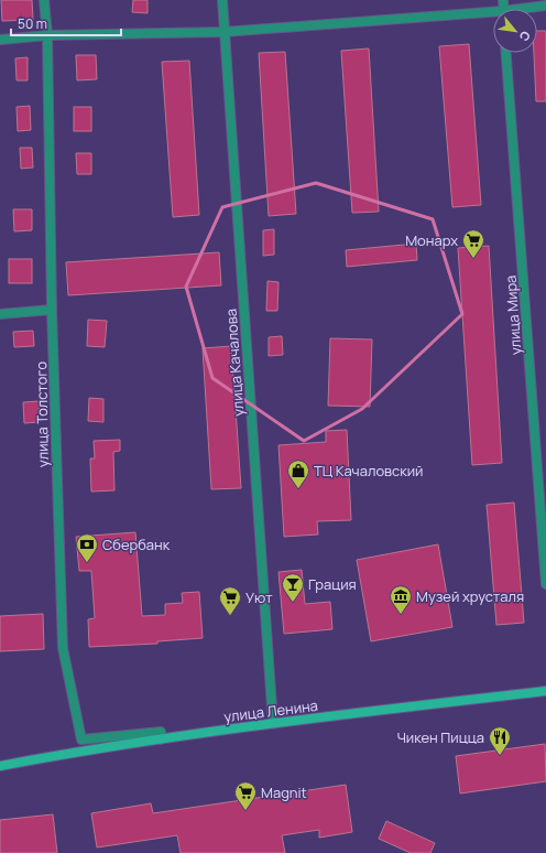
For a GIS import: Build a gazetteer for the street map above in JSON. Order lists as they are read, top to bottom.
{
  "streets": {
    "main road": ["улица Ленина"],
    "street": ["улица Мира", "улица Качалова", "улица Толстого"]
  },
  "crossings": [
    ["улица Качалова", "улица Ленина"],
    ["улица Толстого", "улица Ленина"]
  ],
  "places": {
    "supermarket": ["Монарх", "Уют", "Magnit"],
    "shop": ["ТЦ Качаловский"],
    "bank": ["Сбербанк"],
    "bar": ["Грация"],
    "museum": ["Музей хрусталя"],
    "restaurant": ["Чикен Пицца"]
  },
  "scale_bar": "50 m",
  "north": "bottom right"
}
